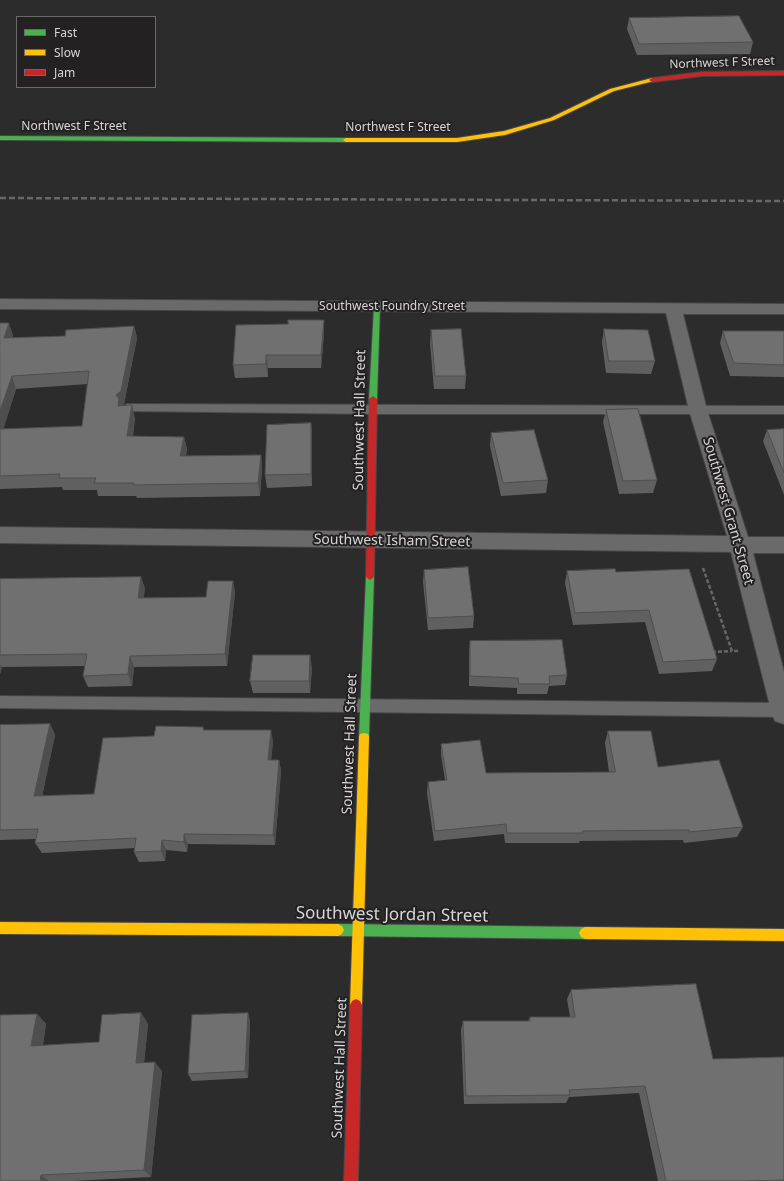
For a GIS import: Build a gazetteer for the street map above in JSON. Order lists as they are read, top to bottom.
{
  "streets": {
    "street": [
      "Northwest F Street",
      "Southwest Foundry Street",
      "Southwest Hall Street",
      "Southwest Grant Street",
      "Southwest Isham Street",
      "Southwest Jordan Street"
    ]
  },
  "crossings": [
    ["Southwest Foundry Street", "Southwest Hall Street"],
    ["Southwest Foundry Street", "Southwest Grant Street"],
    ["Southwest Hall Street", "Southwest Isham Street"],
    ["Southwest Hall Street", "Southwest Jordan Street"],
    ["Southwest Grant Street", "Southwest Isham Street"]
  ],
  "legend": ["Fast", "Slow", "Jam"]
}
